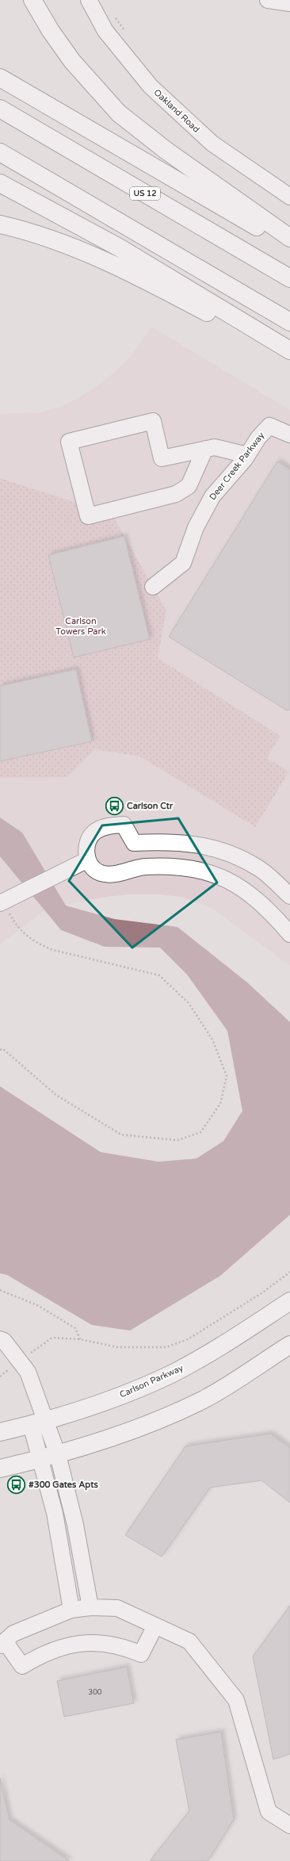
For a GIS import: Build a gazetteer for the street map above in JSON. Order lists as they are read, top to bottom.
{
  "streets": {
    "main road": ["US 12", "Carlson Parkway"],
    "street": ["Oakland Road", "Deer Creek Parkway"]
  },
  "parks": ["Carlson Towers Park"],
  "places": {
    "bus stop": ["Carlson Ctr", "#300 Gates Apts"]
  },
  "house_numbers": ["300"]
}
